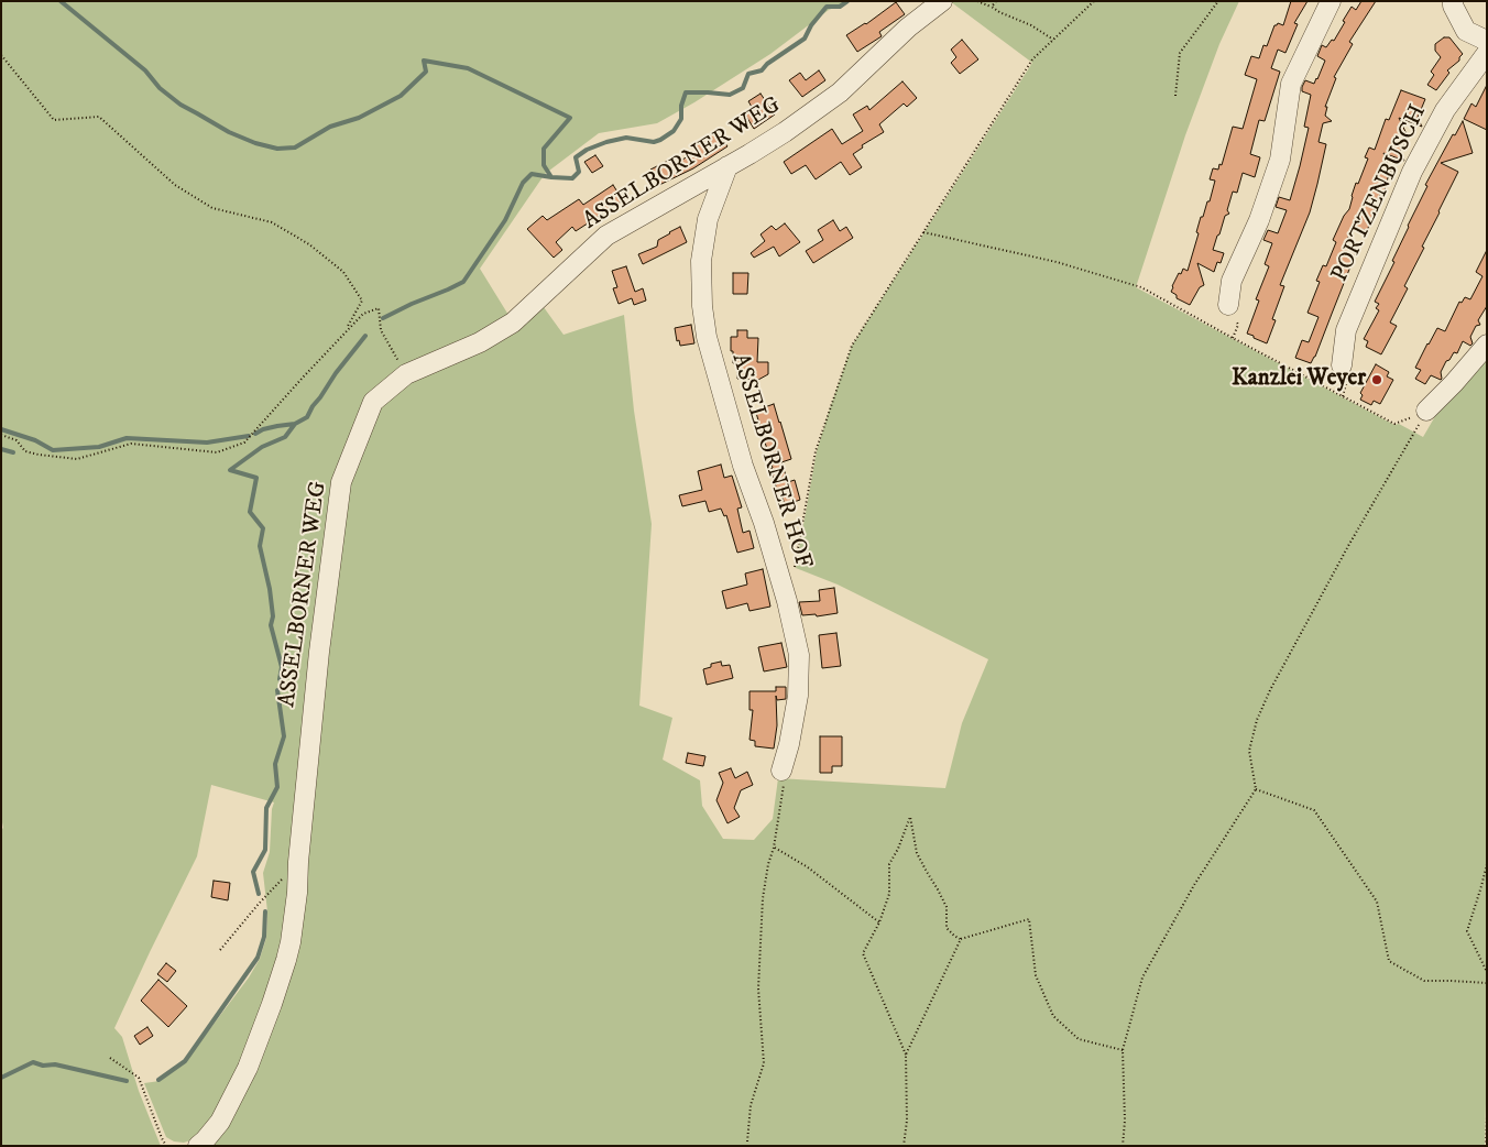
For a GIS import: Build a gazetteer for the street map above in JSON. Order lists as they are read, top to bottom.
{
  "streets": {
    "street": ["ASSELBORNER WEG", "PORTZENBUSCH", "ASSELBORNER HOF"]
  },
  "crossings": [
    ["ASSELBORNER WEG", "ASSELBORNER HOF"]
  ],
  "places": ["Kanzlei Weyer"]
}
